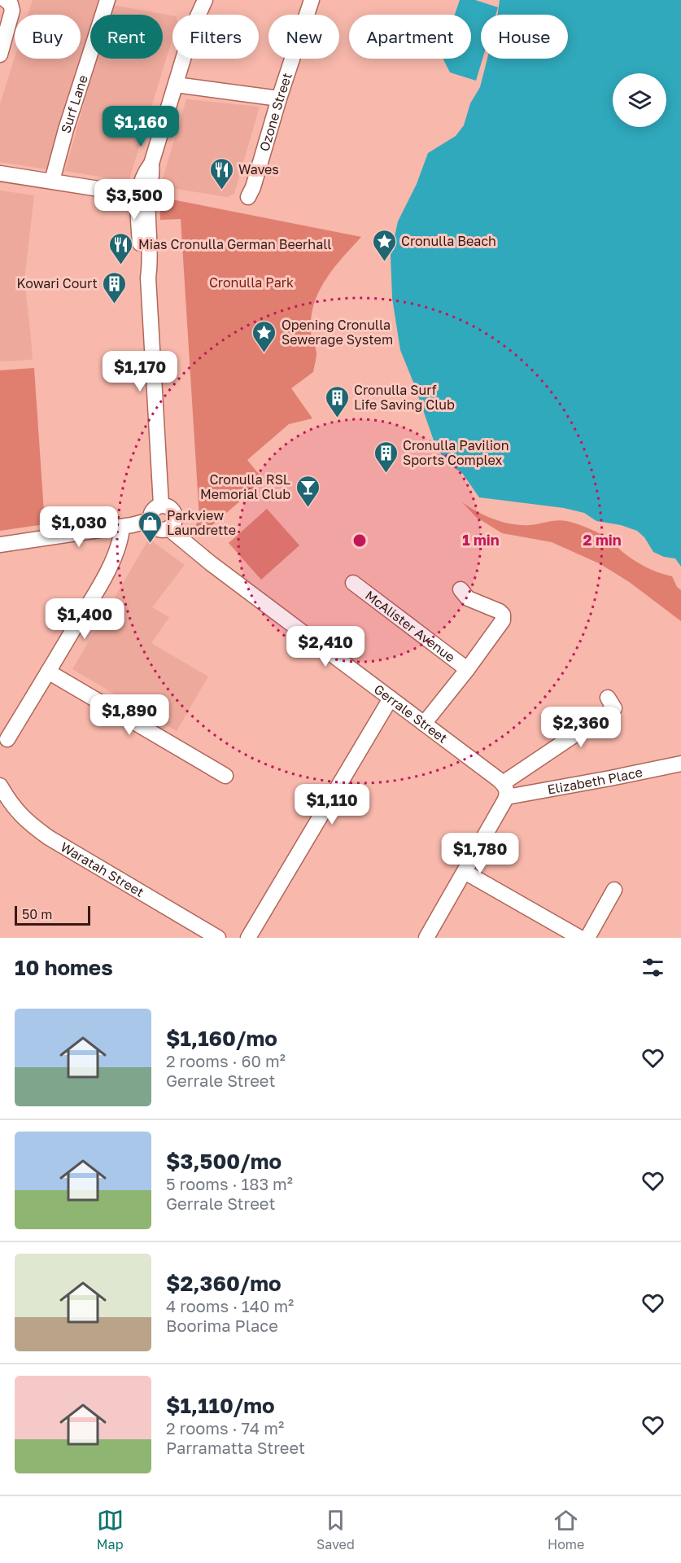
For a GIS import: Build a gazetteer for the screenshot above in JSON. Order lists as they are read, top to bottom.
{
  "streets": {
    "street": [
      "Surf Lane",
      "Ozone Street",
      "McAlister Avenue",
      "Gerrale Street",
      "Elizabeth Place",
      "Waratah Street"
    ]
  },
  "crossings": [
    ["Gerrale Street", "Elizabeth Place"]
  ],
  "parks": ["Cronulla Park"],
  "places": {
    "restaurant": ["Waves", "Mias Cronulla German Beerhall"],
    "place": ["Cronulla Beach", "Opening Cronulla Sewerage System"],
    "building": ["Kowari Court", "Cronulla Surf Life Saving Club", "Cronulla Pavilion Sports Complex"],
    "bar": ["Cronulla RSL Memorial Club"],
    "shop": ["Parkview Laundrette"]
  },
  "scale_bar": "50 m",
  "page": {
    "chip": [
      "Buy",
      "Rent",
      "Filters",
      "New",
      "Apartment",
      "House"
    ],
    "price": [
      "$1,160",
      "$3,500",
      "$1,170",
      "$1,030",
      "$1,400",
      "$2,410",
      "$1,890",
      "$2,360",
      "$1,110",
      "$1,780"
    ],
    "scale": "50 m",
    "heading": "10 homes",
    "list": [
      {
        "name": "$1,160/mo",
        "note": "2 rooms · 60 m² · Gerrale Street"
      },
      {
        "name": "$3,500/mo",
        "note": "5 rooms · 183 m² · Gerrale Street"
      },
      {
        "name": "$2,360/mo",
        "note": "4 rooms · 140 m² · Boorima Place"
      },
      {
        "name": "$1,110/mo",
        "note": "2 rooms · 74 m² · Parramatta Street"
      }
    ],
    "tabs": ["Map", "Saved", "Home"]
  },
  "rings": ["1 min", "2 min"]
}
